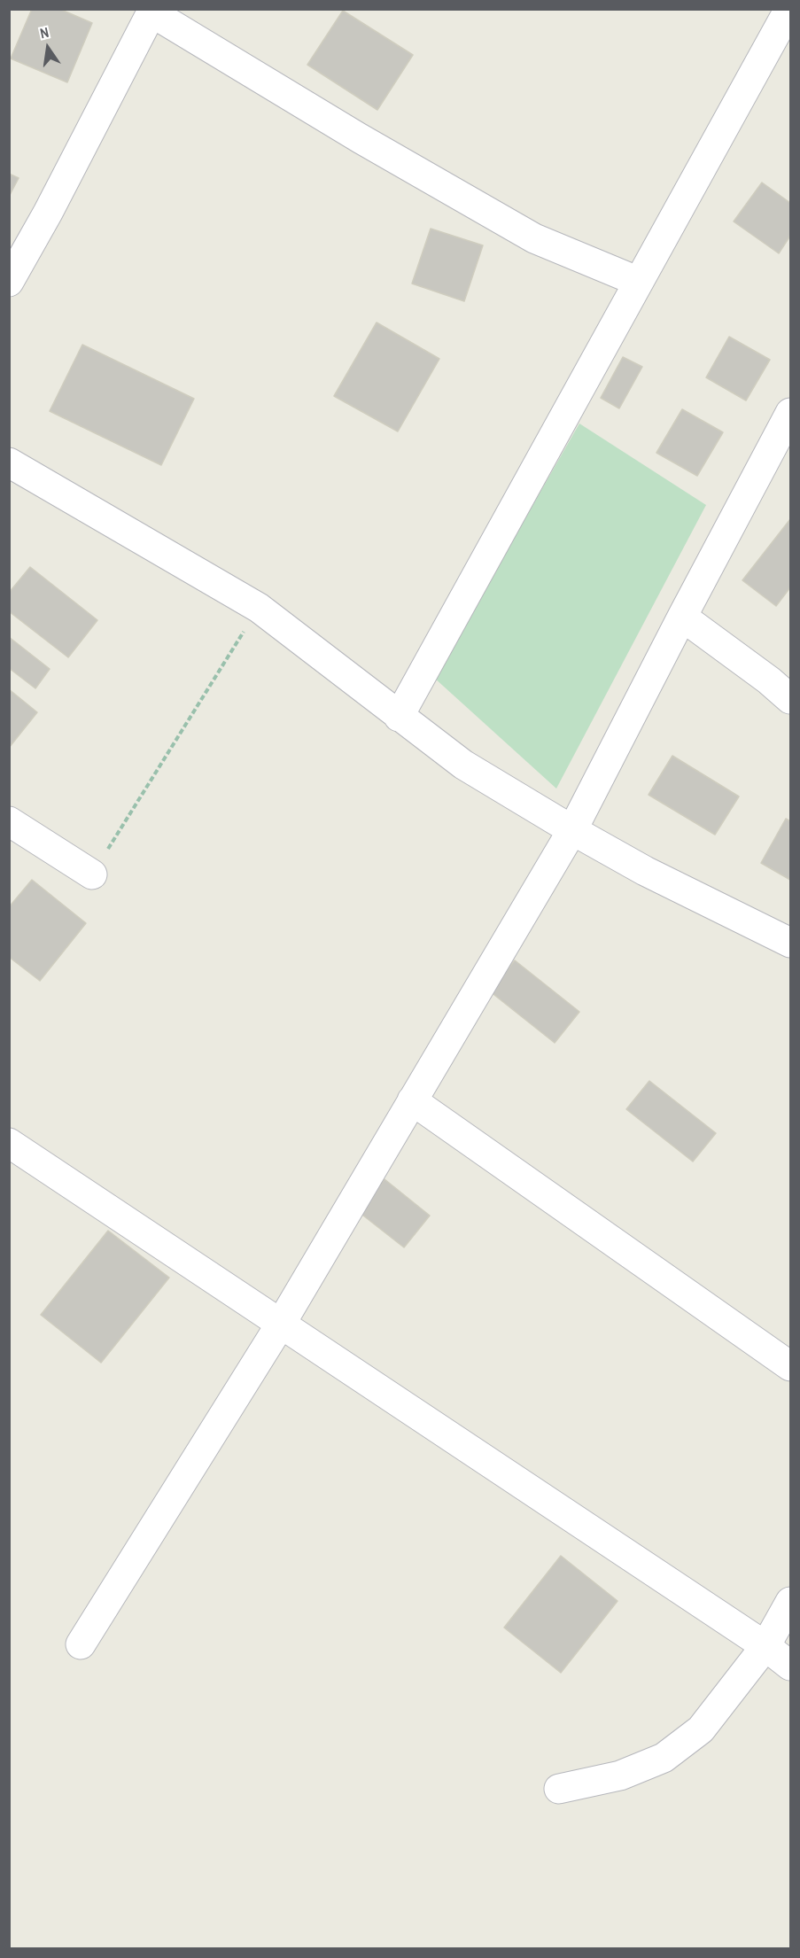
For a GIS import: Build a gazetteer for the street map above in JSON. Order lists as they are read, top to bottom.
{
  "north": "top"
}
